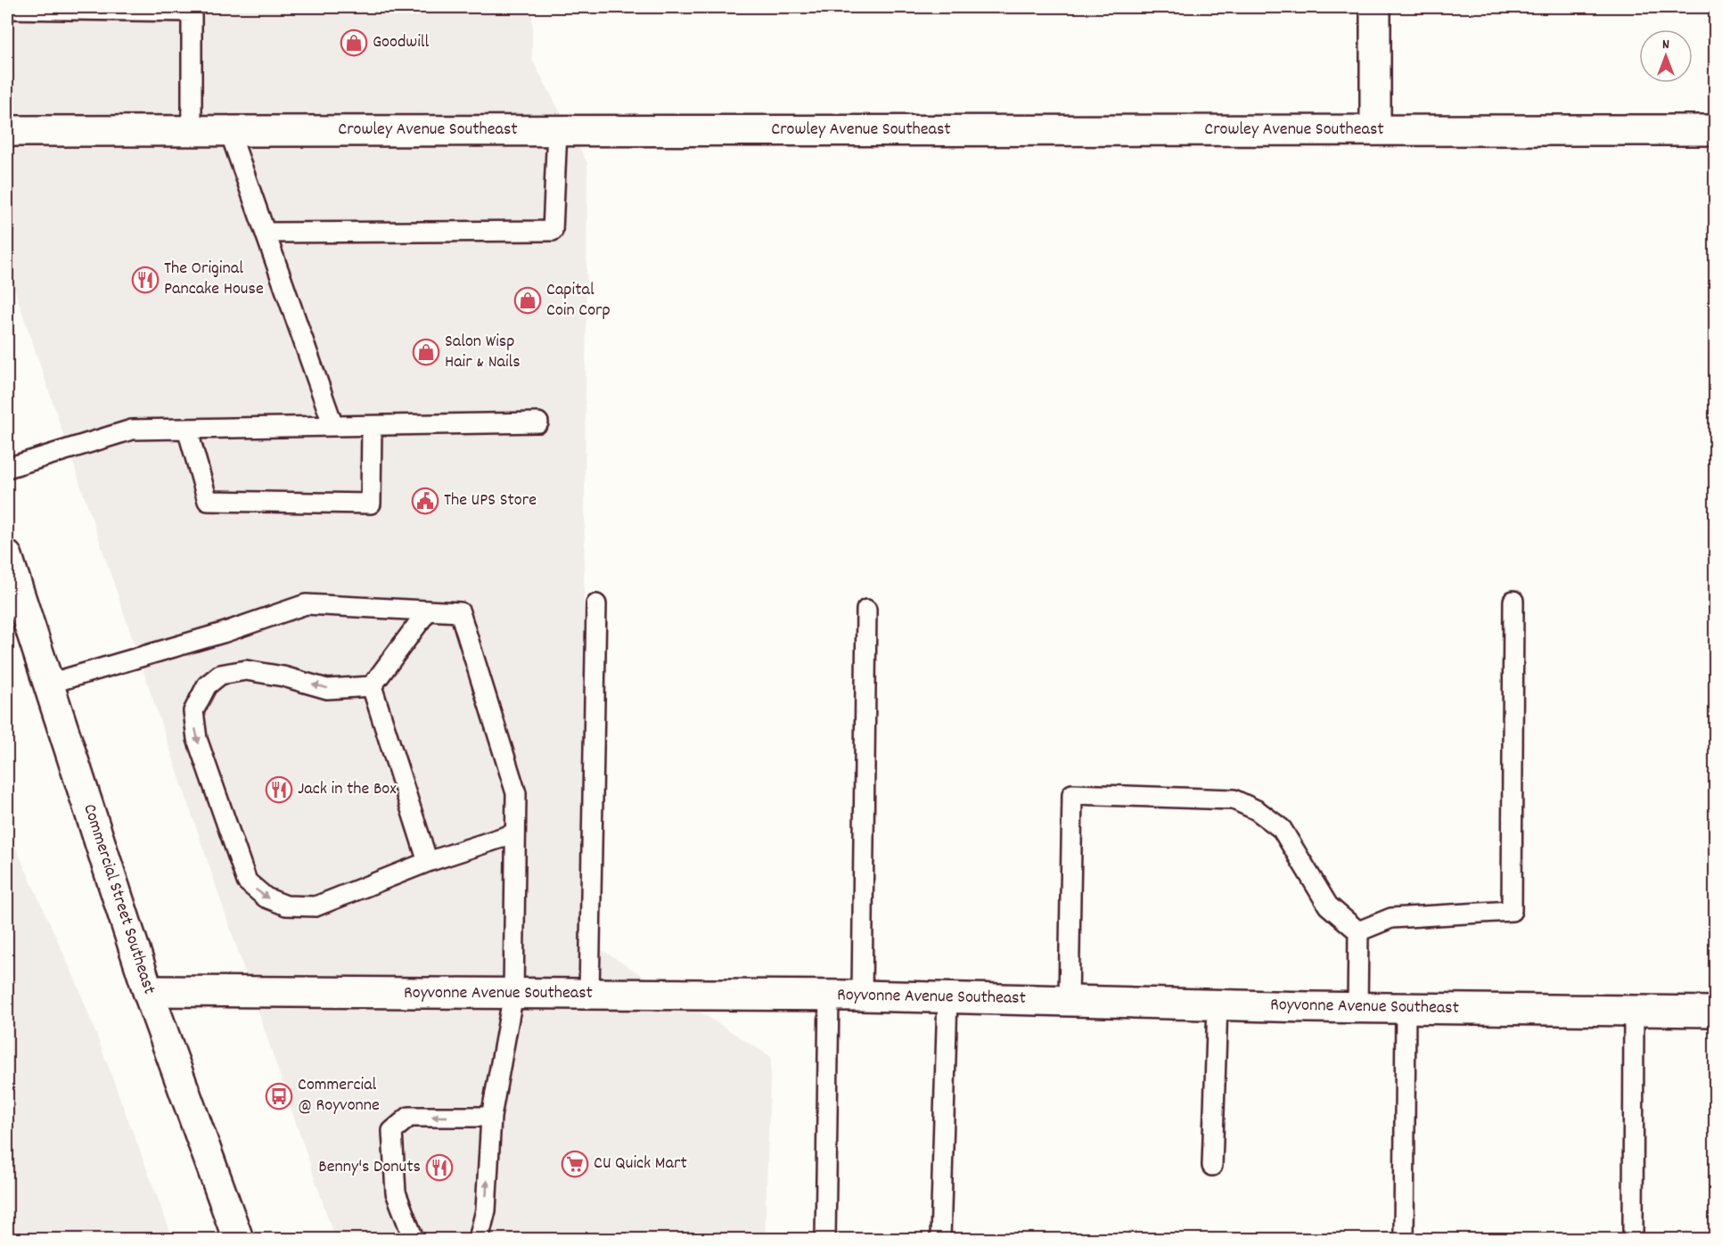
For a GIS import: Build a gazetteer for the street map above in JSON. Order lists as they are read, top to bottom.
{
  "streets": {
    "street": ["Crowley Avenue Southeast", "Commercial Street Southeast", "Royvonne Avenue Southeast"]
  },
  "crossings": [
    ["Commercial Street Southeast", "Royvonne Avenue Southeast"]
  ],
  "places": {
    "shop": ["Goodwill", "Capital Coin Corp", "Salon Wisp Hair & Nails"],
    "restaurant": ["The Original Pancake House", "Jack in the Box", "Benny's Donuts"],
    "public building": ["The UPS Store"],
    "bus stop": ["Commercial @ Royvonne"],
    "supermarket": ["CU Quick Mart"]
  },
  "north": "top"
}
